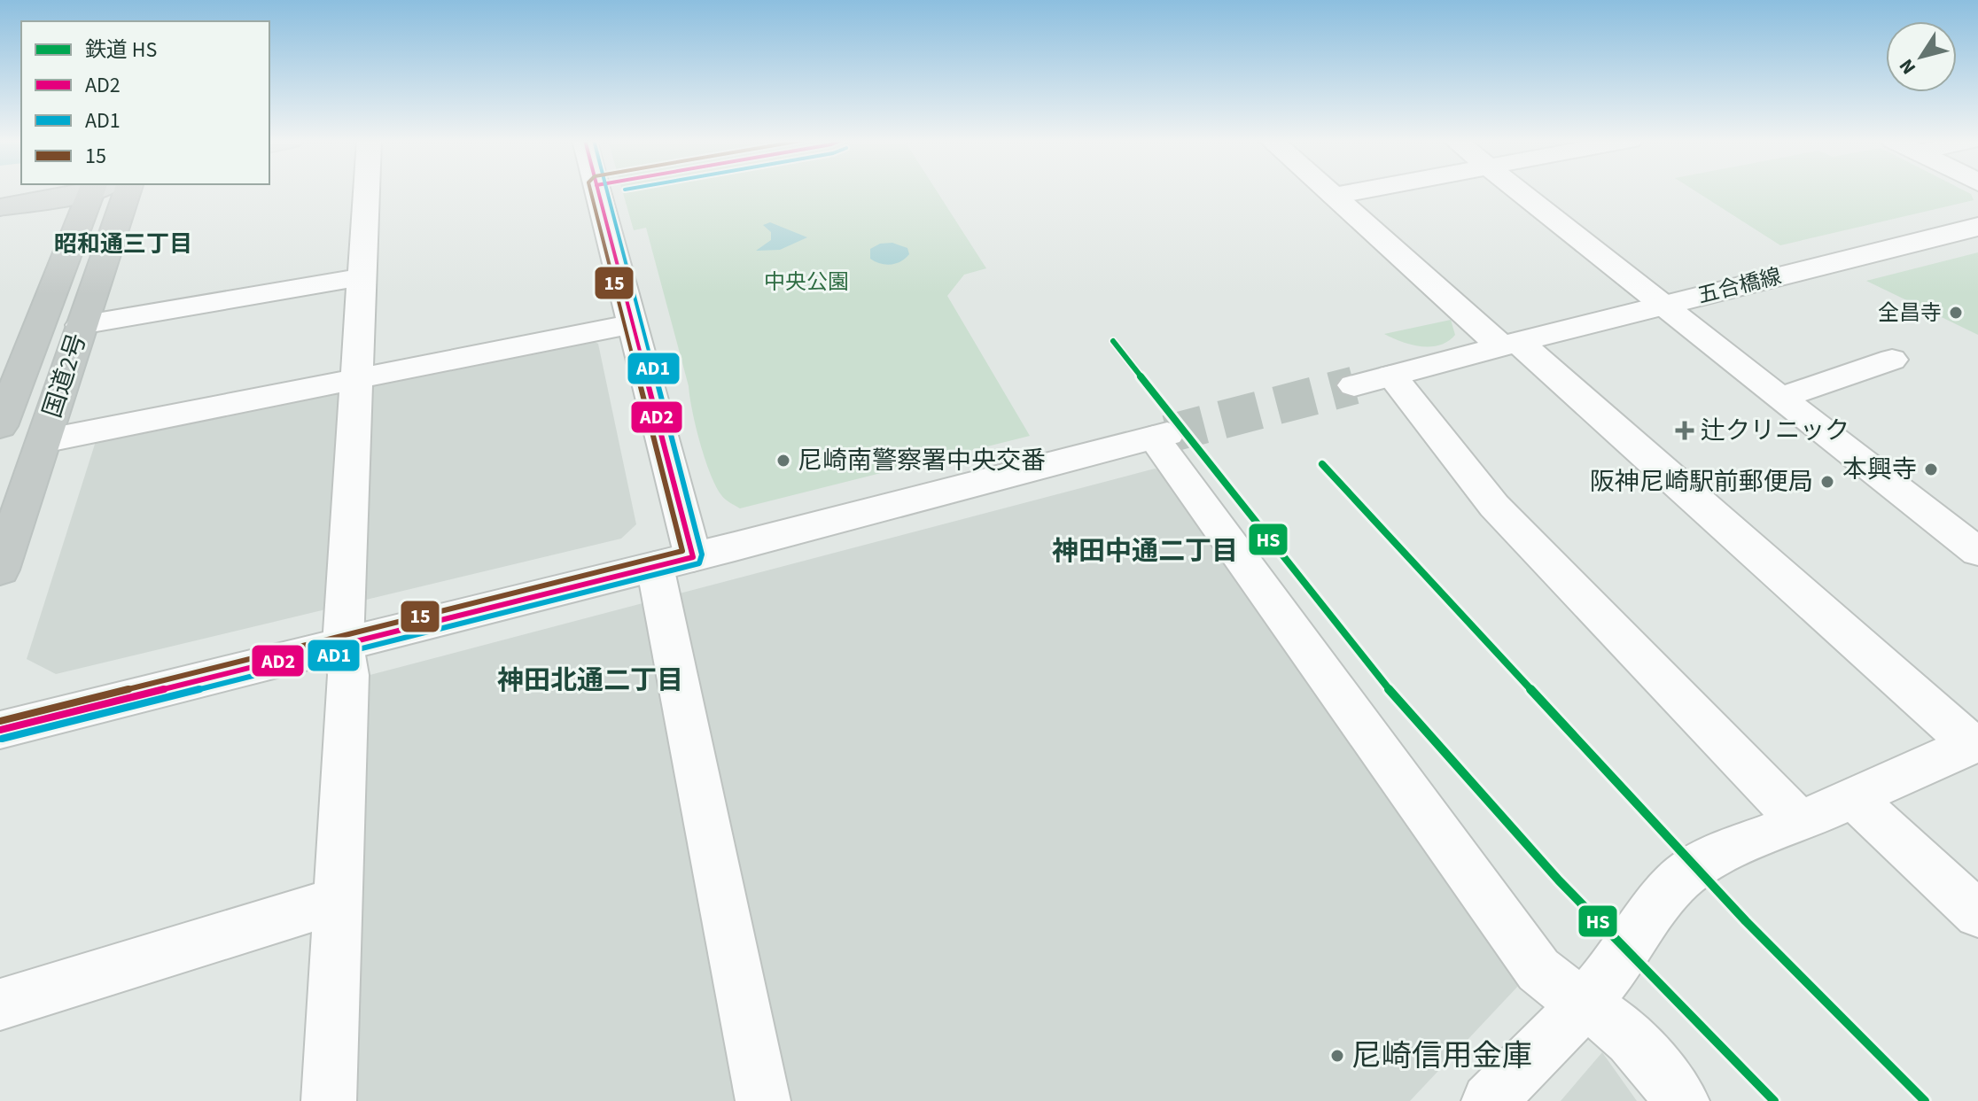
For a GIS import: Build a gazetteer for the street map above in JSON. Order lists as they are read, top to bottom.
{
  "streets": {
    "highway": ["国道2号"],
    "street": ["五合橋線"]
  },
  "districts": ["昭和通三丁目", "神田中通二丁目", "神田北通二丁目"],
  "parks": ["中央公園"],
  "places": {
    "other": [
      "全昌寺",
      "尼崎南警察署中央交番",
      "本興寺",
      "阪神尼崎駅前郵便局",
      "尼崎信用金庫"
    ],
    "health": ["辻クリニック"]
  },
  "lines": [
    "transit line AD2",
    "transit line AD1",
    "transit line 15",
    "rail line HS"
  ],
  "legend": [
    "鉄道 HS",
    "AD2",
    "AD1",
    "15"
  ],
  "north": "bottom left"
}
